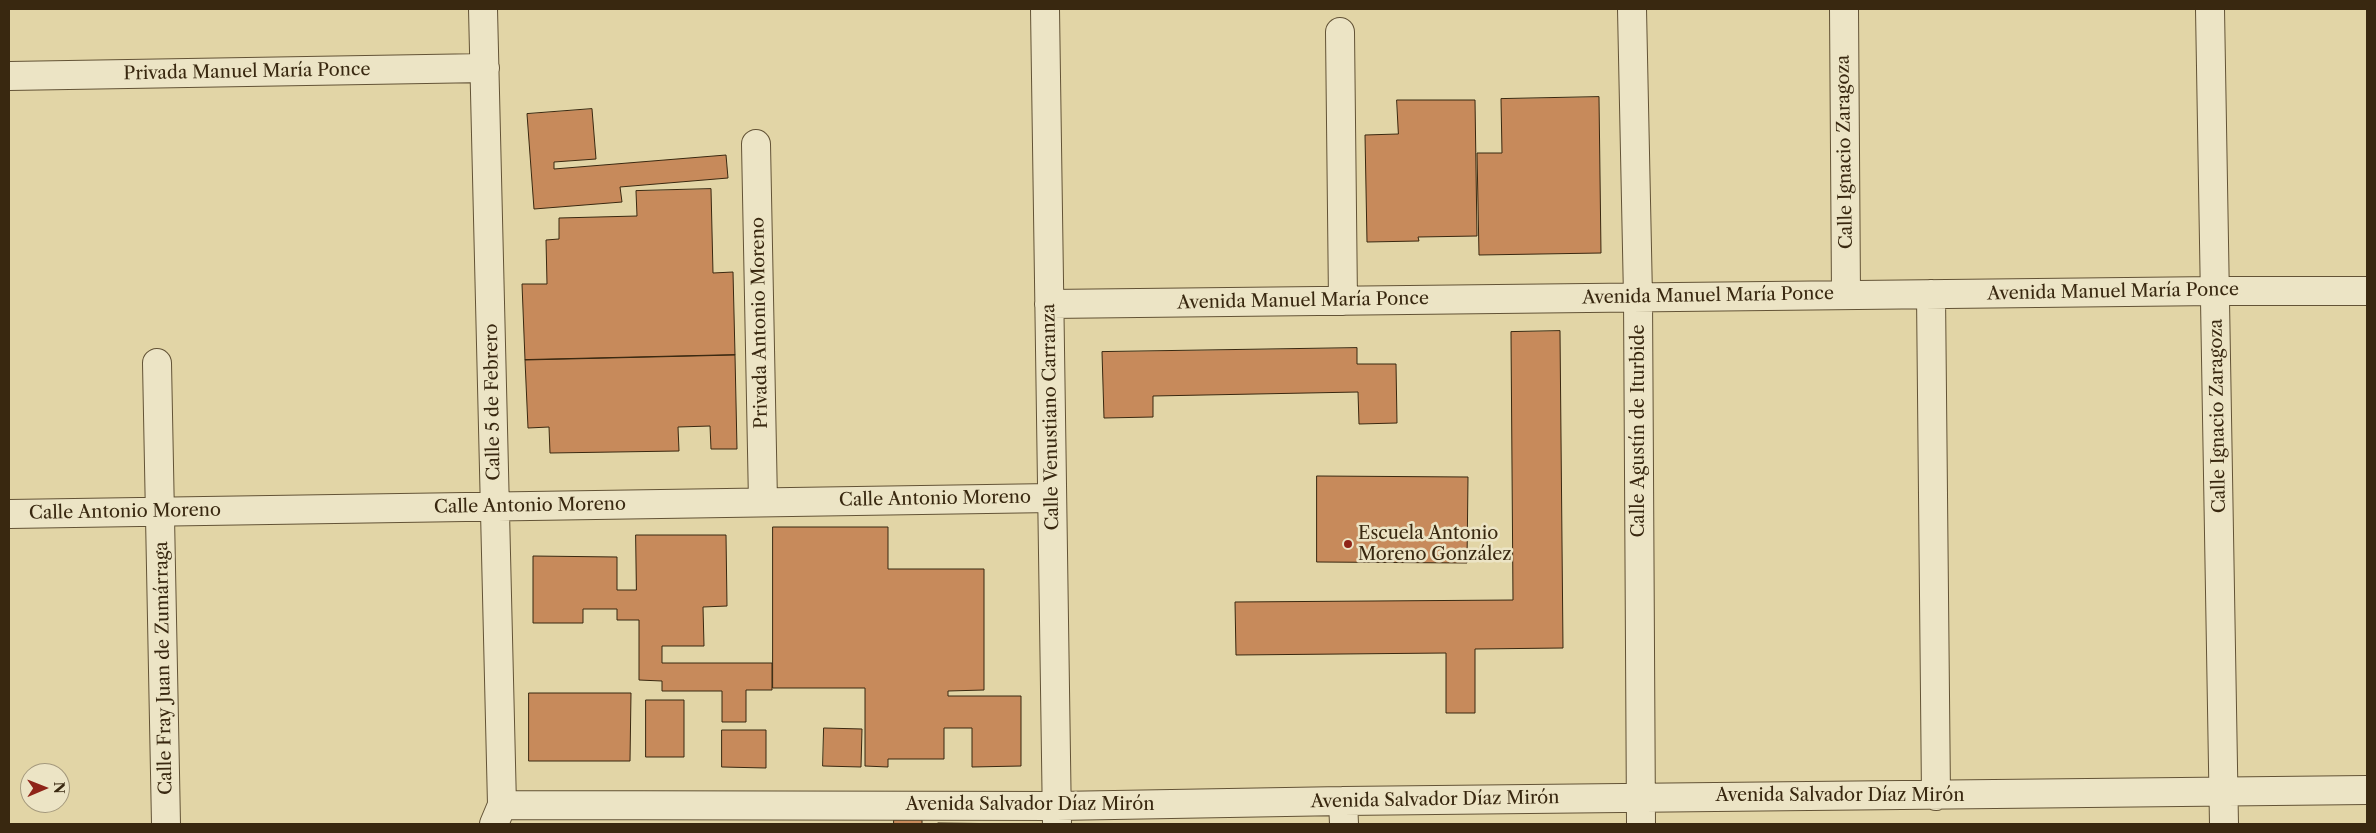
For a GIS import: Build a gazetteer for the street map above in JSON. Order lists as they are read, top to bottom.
{
  "streets": {
    "street": [
      "Privada Manuel María Ponce",
      "Calle Ignacio Zaragoza",
      "Avenida Manuel María Ponce",
      "Privada Antonio Moreno",
      "Calle 5 de Febrero",
      "Calle Venustiano Carranza",
      "Calle Agustín de Iturbide",
      "Calle Antonio Moreno",
      "Calle Fray Juan de Zumárraga",
      "Avenida Salvador Díaz Mirón"
    ]
  },
  "crossings": [
    ["Privada Manuel María Ponce", "Calle 5 de Febrero"],
    ["Calle Ignacio Zaragoza", "Avenida Manuel María Ponce"],
    ["Calle Ignacio Zaragoza", "Avenida Salvador Díaz Mirón"],
    ["Avenida Manuel María Ponce", "Calle Venustiano Carranza"],
    ["Avenida Manuel María Ponce", "Calle Agustín de Iturbide"],
    ["Privada Antonio Moreno", "Calle Antonio Moreno"],
    ["Calle 5 de Febrero", "Calle Antonio Moreno"],
    ["Calle 5 de Febrero", "Avenida Salvador Díaz Mirón"],
    ["Calle Venustiano Carranza", "Calle Antonio Moreno"],
    ["Calle Venustiano Carranza", "Avenida Salvador Díaz Mirón"],
    ["Calle Agustín de Iturbide", "Avenida Salvador Díaz Mirón"],
    ["Calle Antonio Moreno", "Calle Fray Juan de Zumárraga"]
  ],
  "places": ["Escuela Antonio Moreno González"],
  "north": "right"
}
